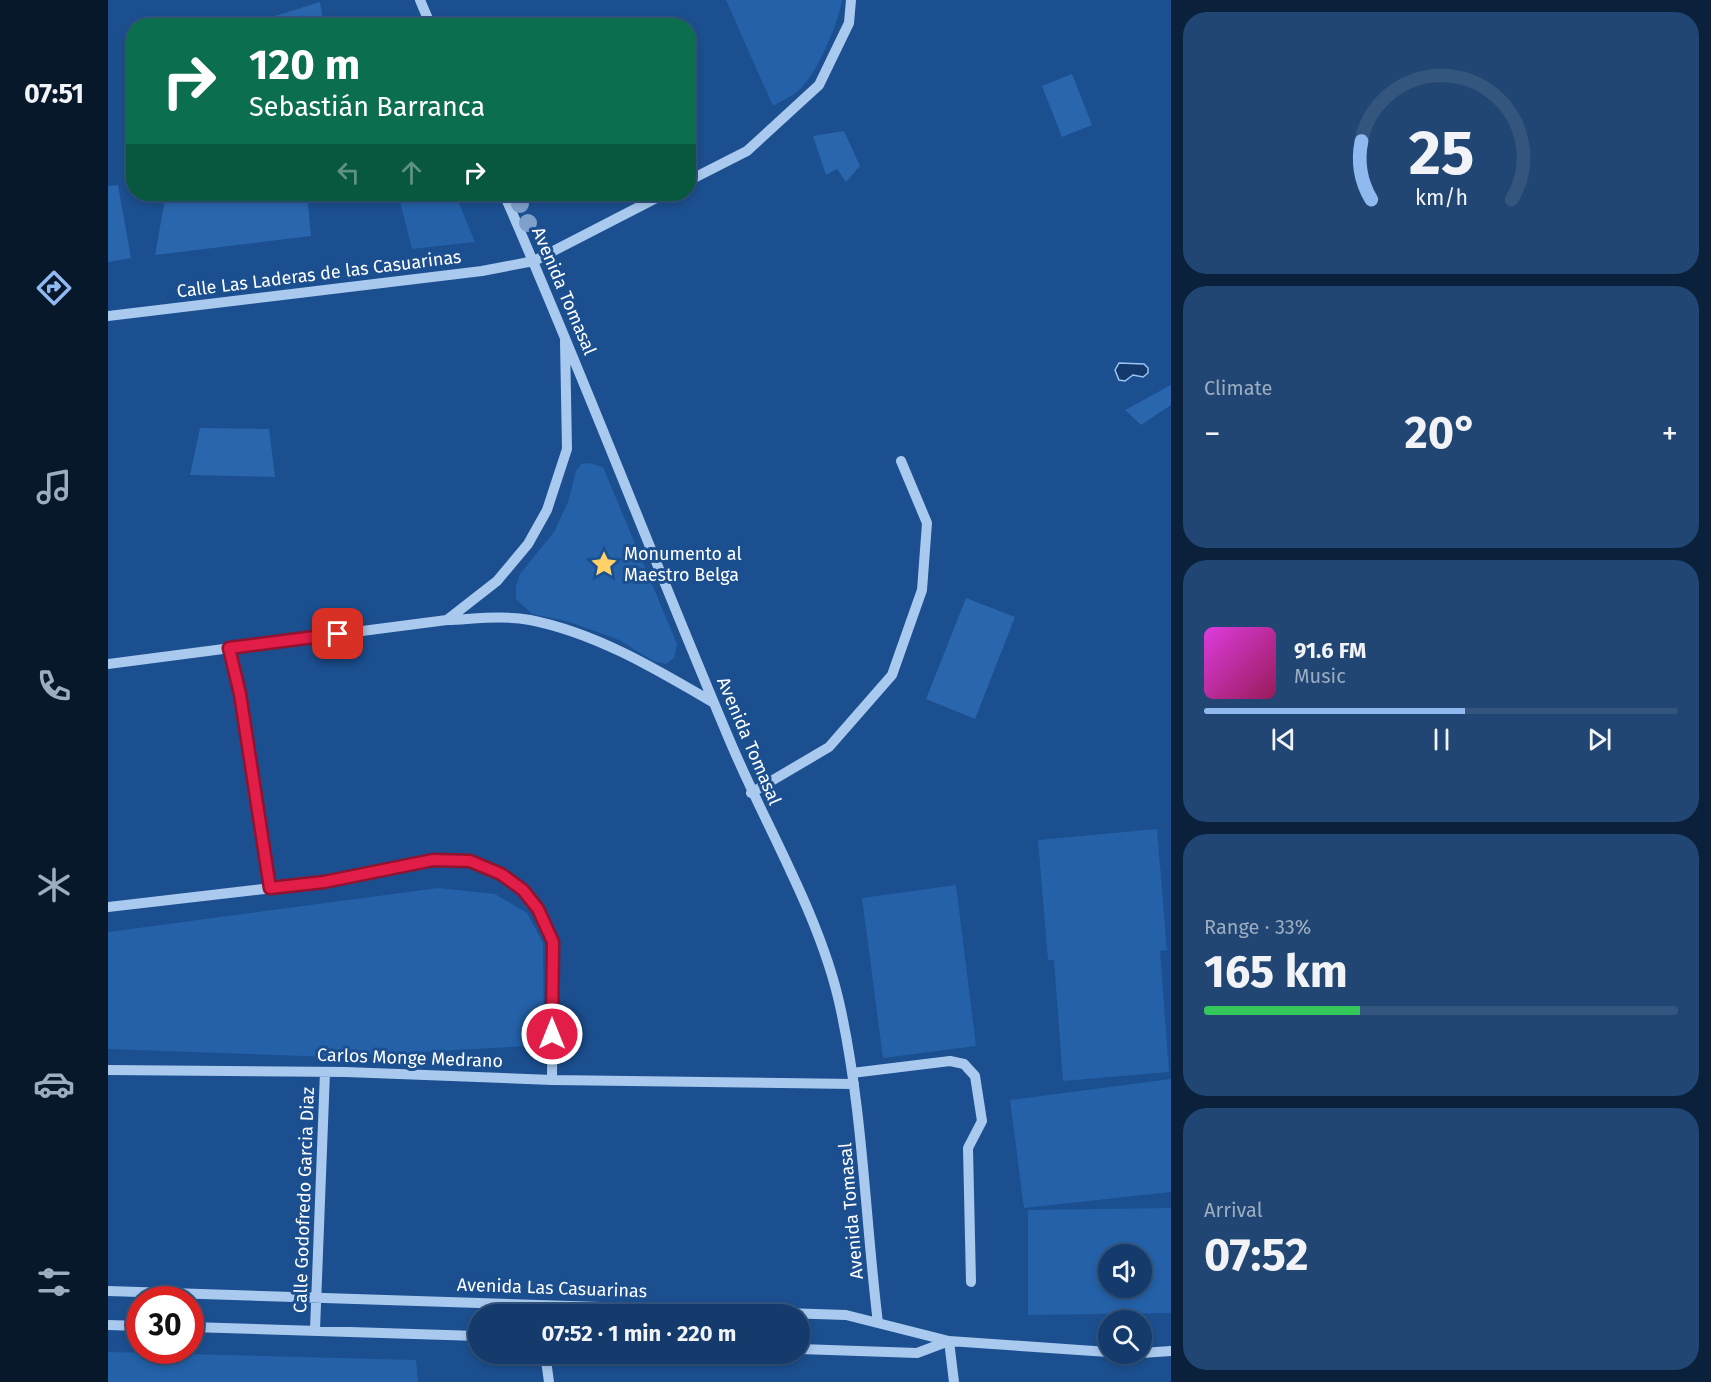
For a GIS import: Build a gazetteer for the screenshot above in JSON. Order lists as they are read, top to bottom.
{
  "streets": {
    "street": [
      "Calle Las Laderas de las Casuarinas",
      "Avenida Tomasal",
      "Carlos Monge Medrano",
      "Calle Godofredo Garcia Diaz",
      "Avenida Las Casuarinas"
    ]
  },
  "crossings": [
    ["Calle Las Laderas de las Casuarinas", "Avenida Tomasal"],
    ["Avenida Tomasal", "Carlos Monge Medrano"],
    ["Avenida Tomasal", "Avenida Las Casuarinas"],
    ["Carlos Monge Medrano", "Calle Godofredo Garcia Diaz"],
    ["Calle Godofredo Garcia Diaz", "Avenida Las Casuarinas"]
  ],
  "places": {
    "place": ["Monumento al Maestro Belga"]
  },
  "page": {
    "tabs": "07:51",
    "turn": ["120 m", "Sebastián Barranca"],
    "tile": [
      "Climate",
      ["Range · 33%", "165 km"],
      ["Arrival", "07:52"]
    ],
    "heat": ["−", "20°", "+"],
    "song": ["91.6 FM", "Music"],
    "limit": "30",
    "trip": "07:52 · 1 min · 220 m",
    "gauge": ["25", "km/h"]
  }
}
